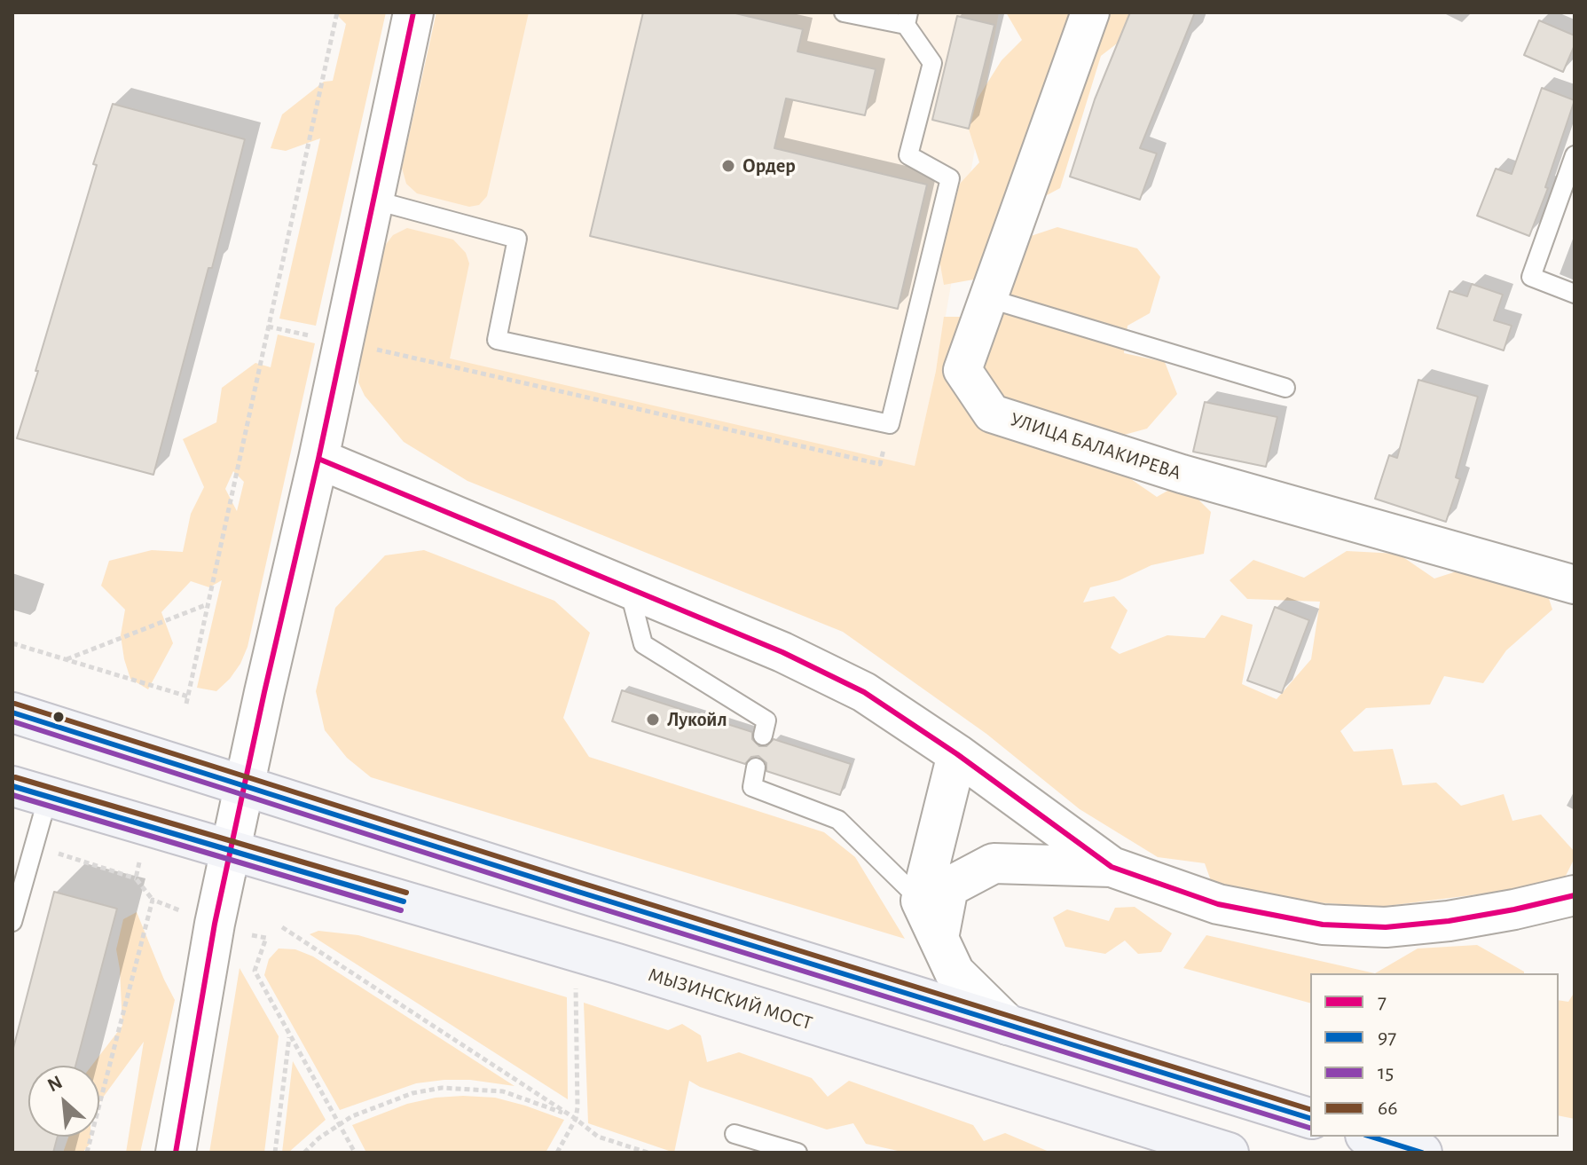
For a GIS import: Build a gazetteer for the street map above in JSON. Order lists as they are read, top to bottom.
{
  "streets": {
    "main road": ["МЫЗИНСКИЙ МОСТ"],
    "street": ["УЛИЦА БАЛАКИРЕВА"]
  },
  "places": ["Ордер", "Лукойл"],
  "lines": [
    "transit line 7",
    "transit line 66",
    "transit line 97",
    "transit line 15"
  ],
  "legend": [
    "7",
    "97",
    "15",
    "66"
  ],
  "north": "top left"
}
